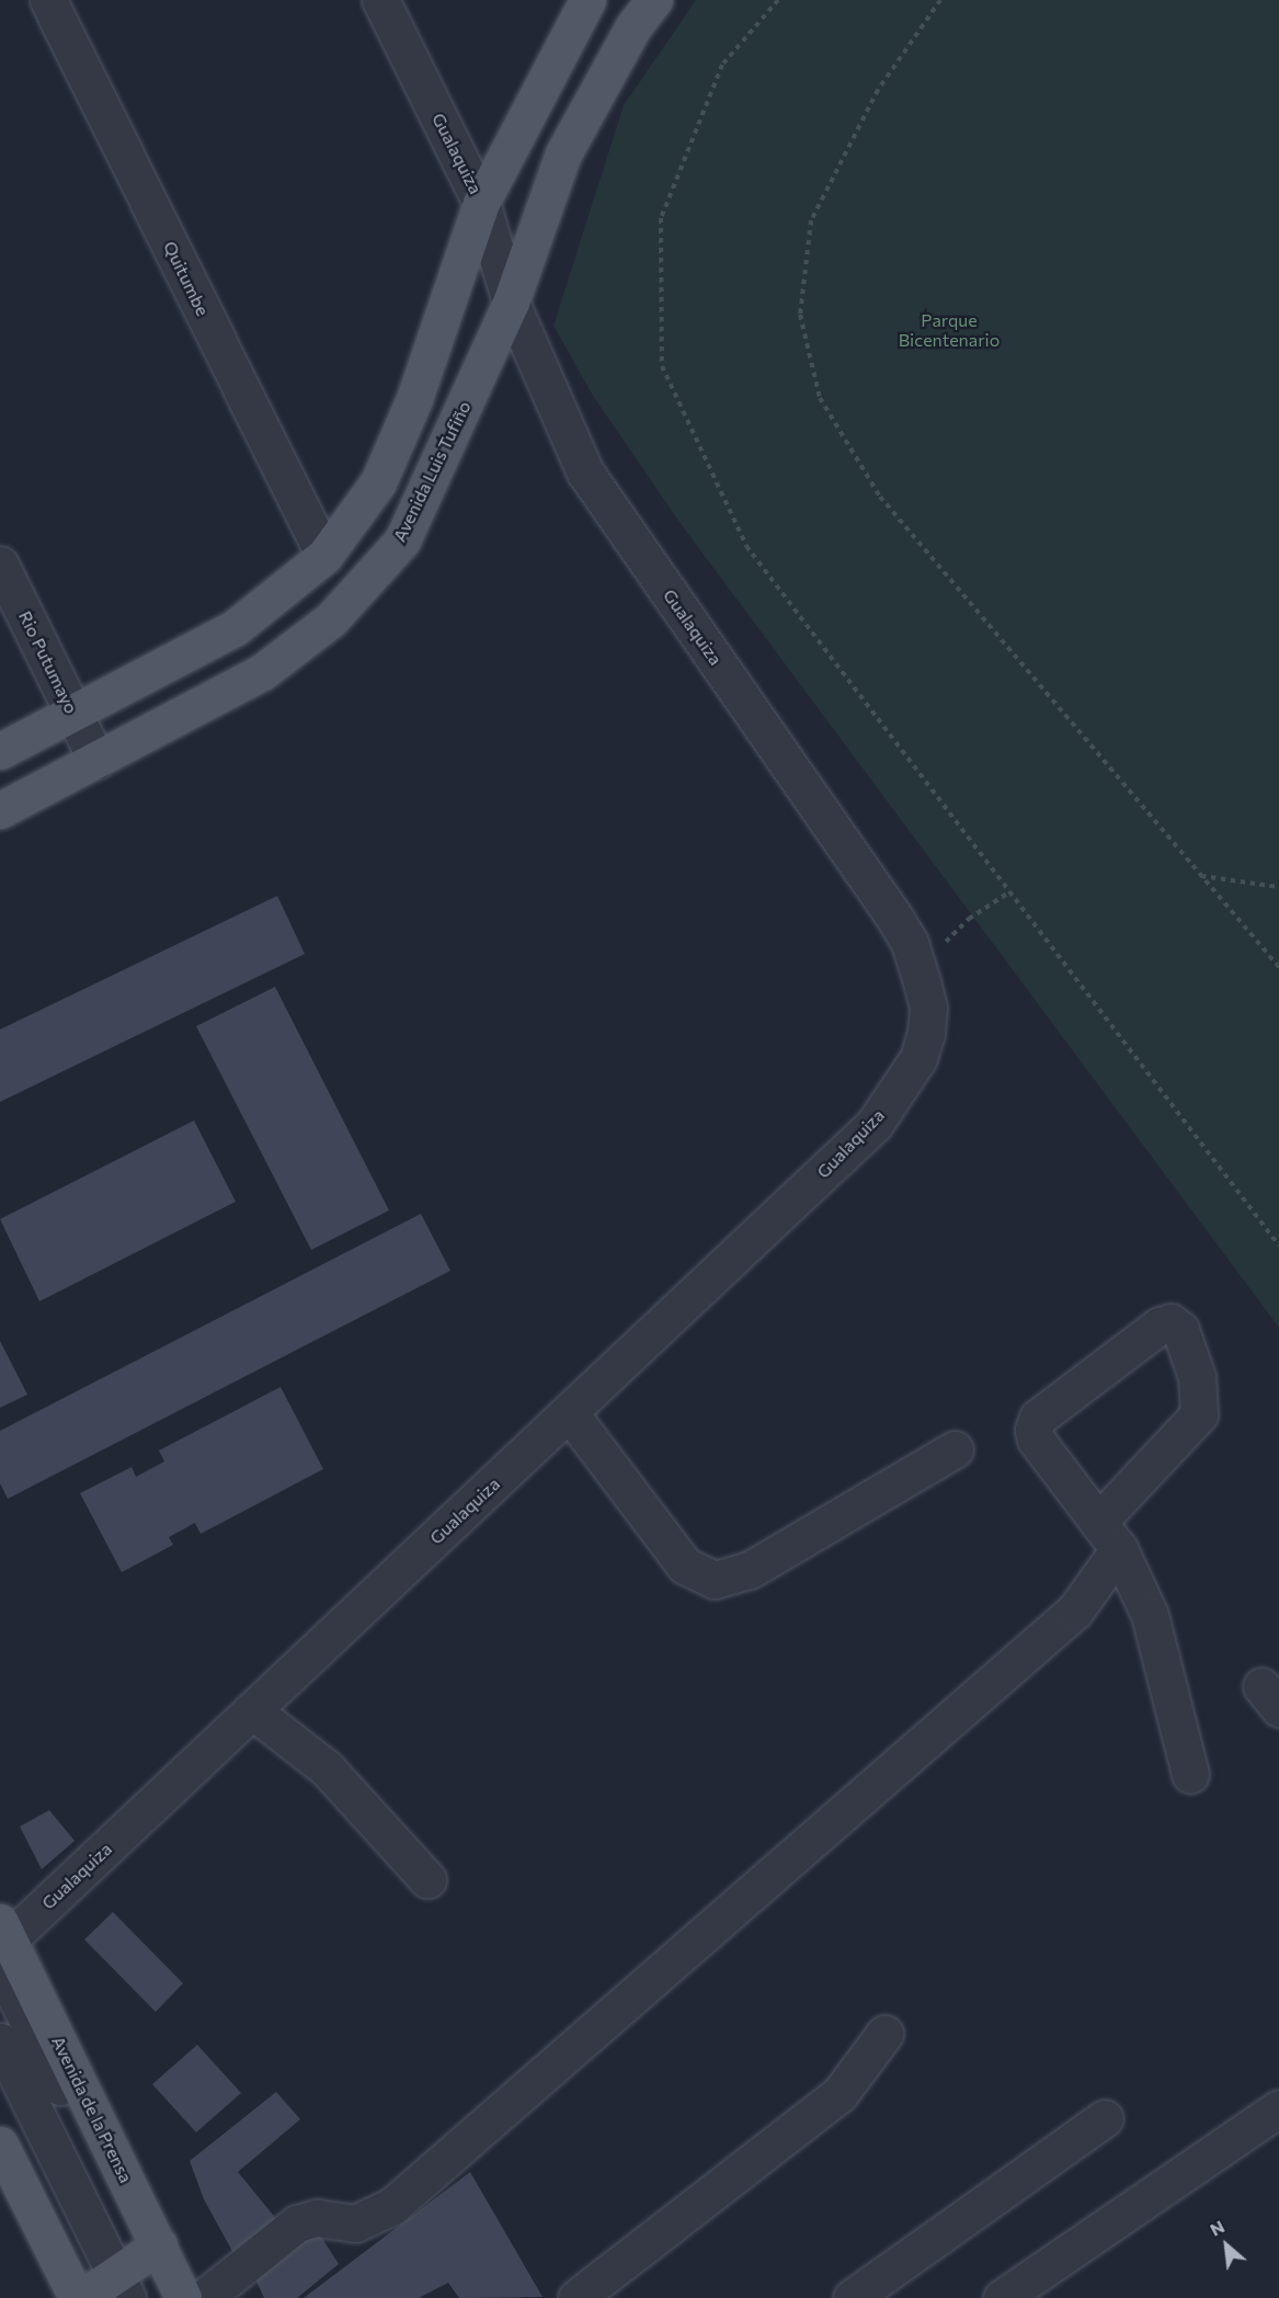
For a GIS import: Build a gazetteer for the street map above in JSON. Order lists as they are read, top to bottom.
{
  "streets": {
    "main road": ["Avenida Luis Tufiño"],
    "street": ["Gualaquiza", "Quitumbe", "Rio Putumayo"]
  },
  "crossings": [
    ["Gualaquiza", "Avenida Luis Tufiño"],
    ["Avenida Luis Tufiño", "Rio Putumayo"]
  ],
  "parks": ["Parque Bicentenario"],
  "north": "top left"
}
